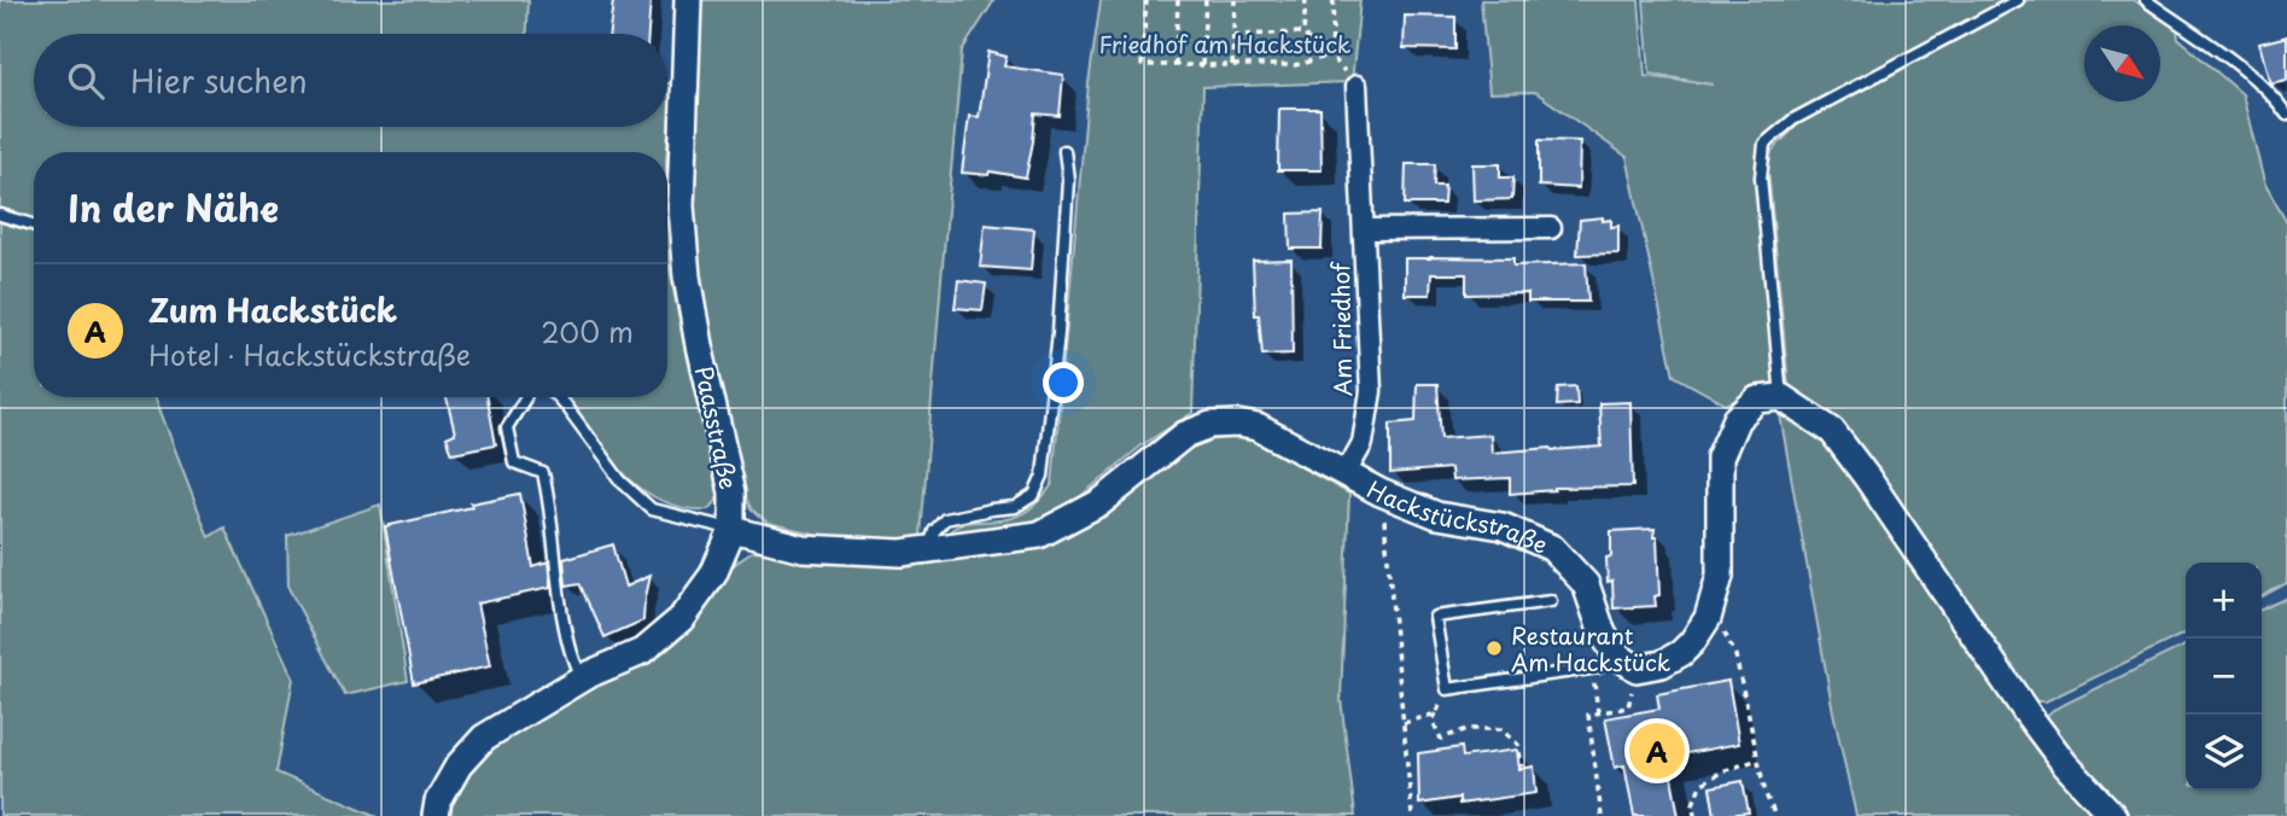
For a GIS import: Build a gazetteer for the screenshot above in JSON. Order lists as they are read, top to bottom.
{
  "streets": {
    "street": ["Am Friedhof", "Paasstraße", "Hackstückstraße"]
  },
  "crossings": [
    ["Am Friedhof", "Hackstückstraße"],
    ["Paasstraße", "Hackstückstraße"]
  ],
  "parks": ["Friedhof am Hackstück"],
  "places": ["Restaurant Am Hackstück"],
  "north": "bottom right",
  "page": {
    "search": "Hier suchen",
    "heading": "In der Nähe",
    "list": [
      {
        "mark": "A",
        "name": "Zum Hackstück",
        "note": "Hotel · Hackstückstraße",
        "value": "200 m"
      }
    ],
    "map_buttons": ["+", "−"],
    "pins": "A"
  }
}
